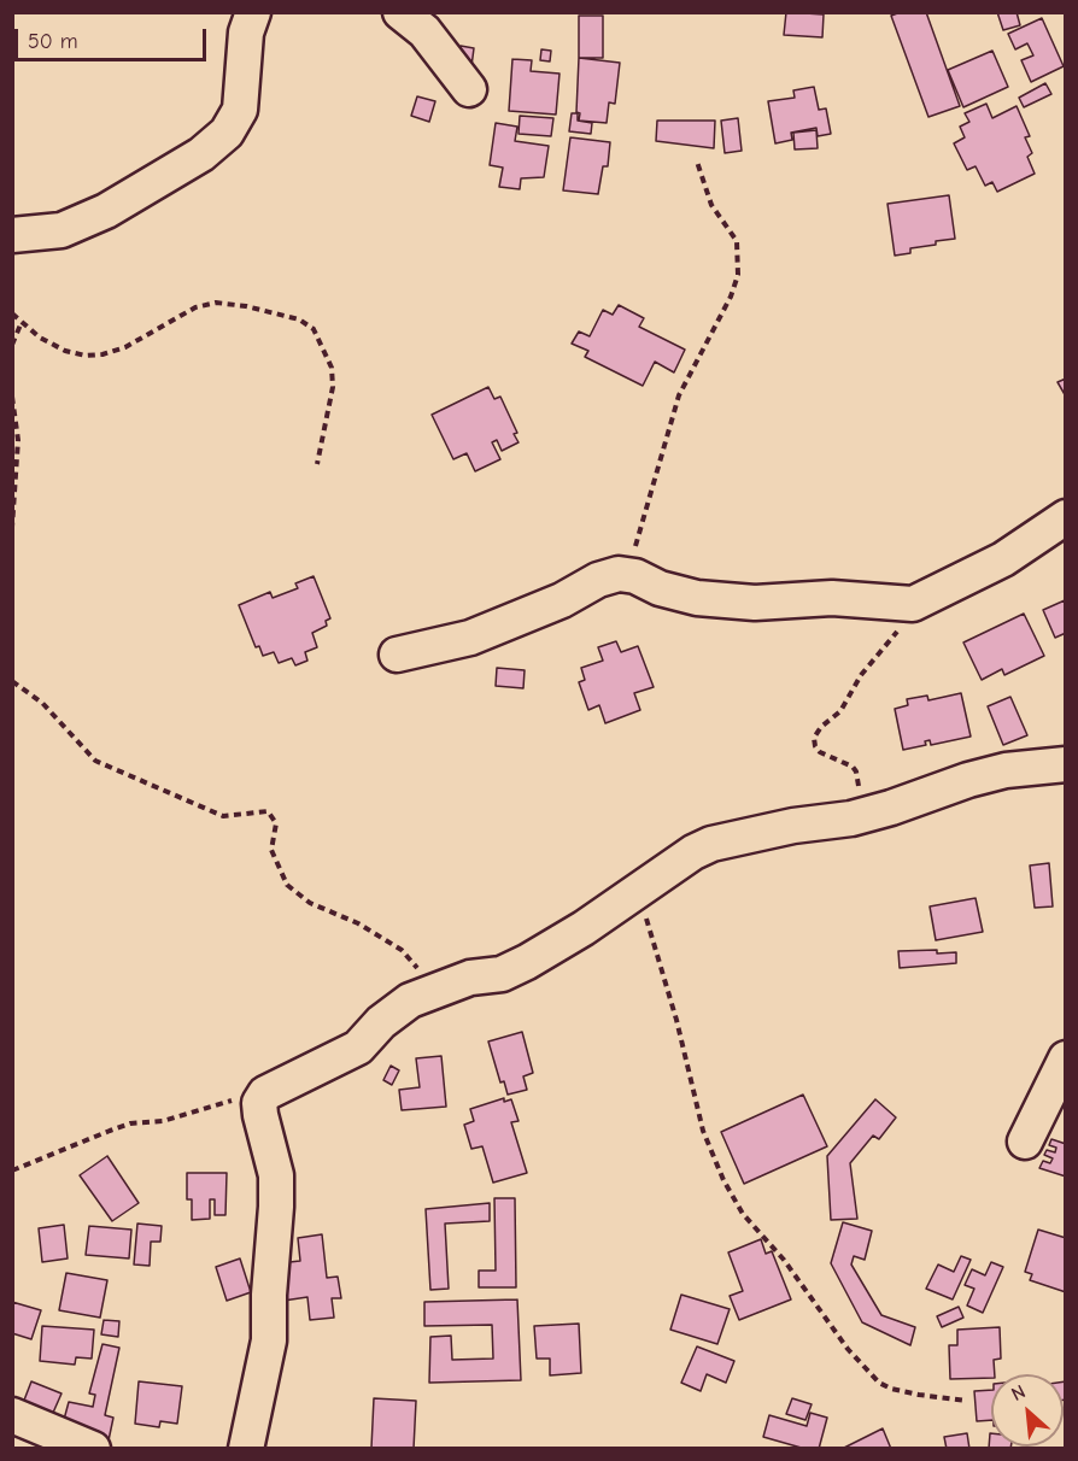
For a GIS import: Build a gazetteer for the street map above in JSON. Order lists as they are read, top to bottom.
{
  "scale_bar": "50 m",
  "north": "top left"
}
